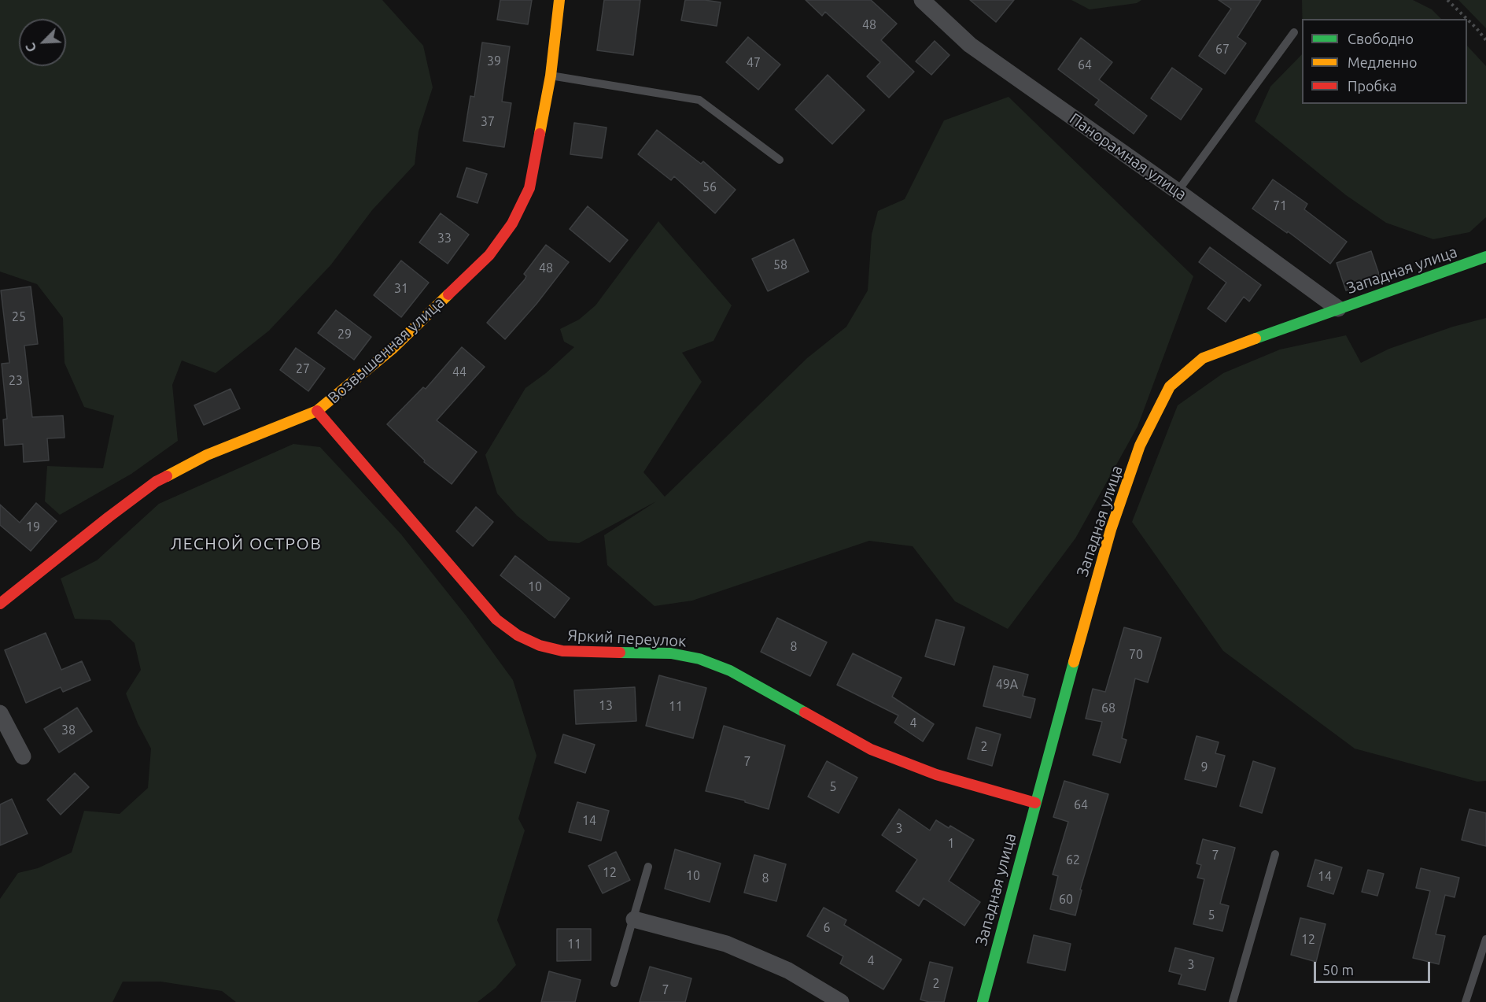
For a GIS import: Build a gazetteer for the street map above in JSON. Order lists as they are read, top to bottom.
{
  "streets": {
    "street": [
      "Панорамная улица",
      "Западная улица",
      "Возвышенная улица",
      "Яркий переулок"
    ]
  },
  "crossings": [
    ["Панорамная улица", "Западная улица"],
    ["Западная улица", "Яркий переулок"],
    ["Возвышенная улица", "Яркий переулок"]
  ],
  "districts": ["ЛЕСНОЙ ОСТРОВ"],
  "house_numbers": [
    "48",
    "67",
    "39",
    "47",
    "64",
    "37",
    "56",
    "71",
    "33",
    "58",
    "48",
    "31",
    "25",
    "29",
    "27",
    "44",
    "23",
    "19",
    "10",
    "8",
    "70",
    "49А",
    "13",
    "11",
    "68",
    "4",
    "38",
    "2",
    "7",
    "9",
    "5",
    "64",
    "14",
    "3",
    "1",
    "7",
    "62",
    "12",
    "10",
    "14",
    "8",
    "60",
    "5",
    "6",
    "12",
    "11",
    "4",
    "3",
    "2",
    "7"
  ],
  "legend": ["Свободно", "Медленно", "Пробка"],
  "scale_bar": "50 m",
  "north": "bottom left"
}
